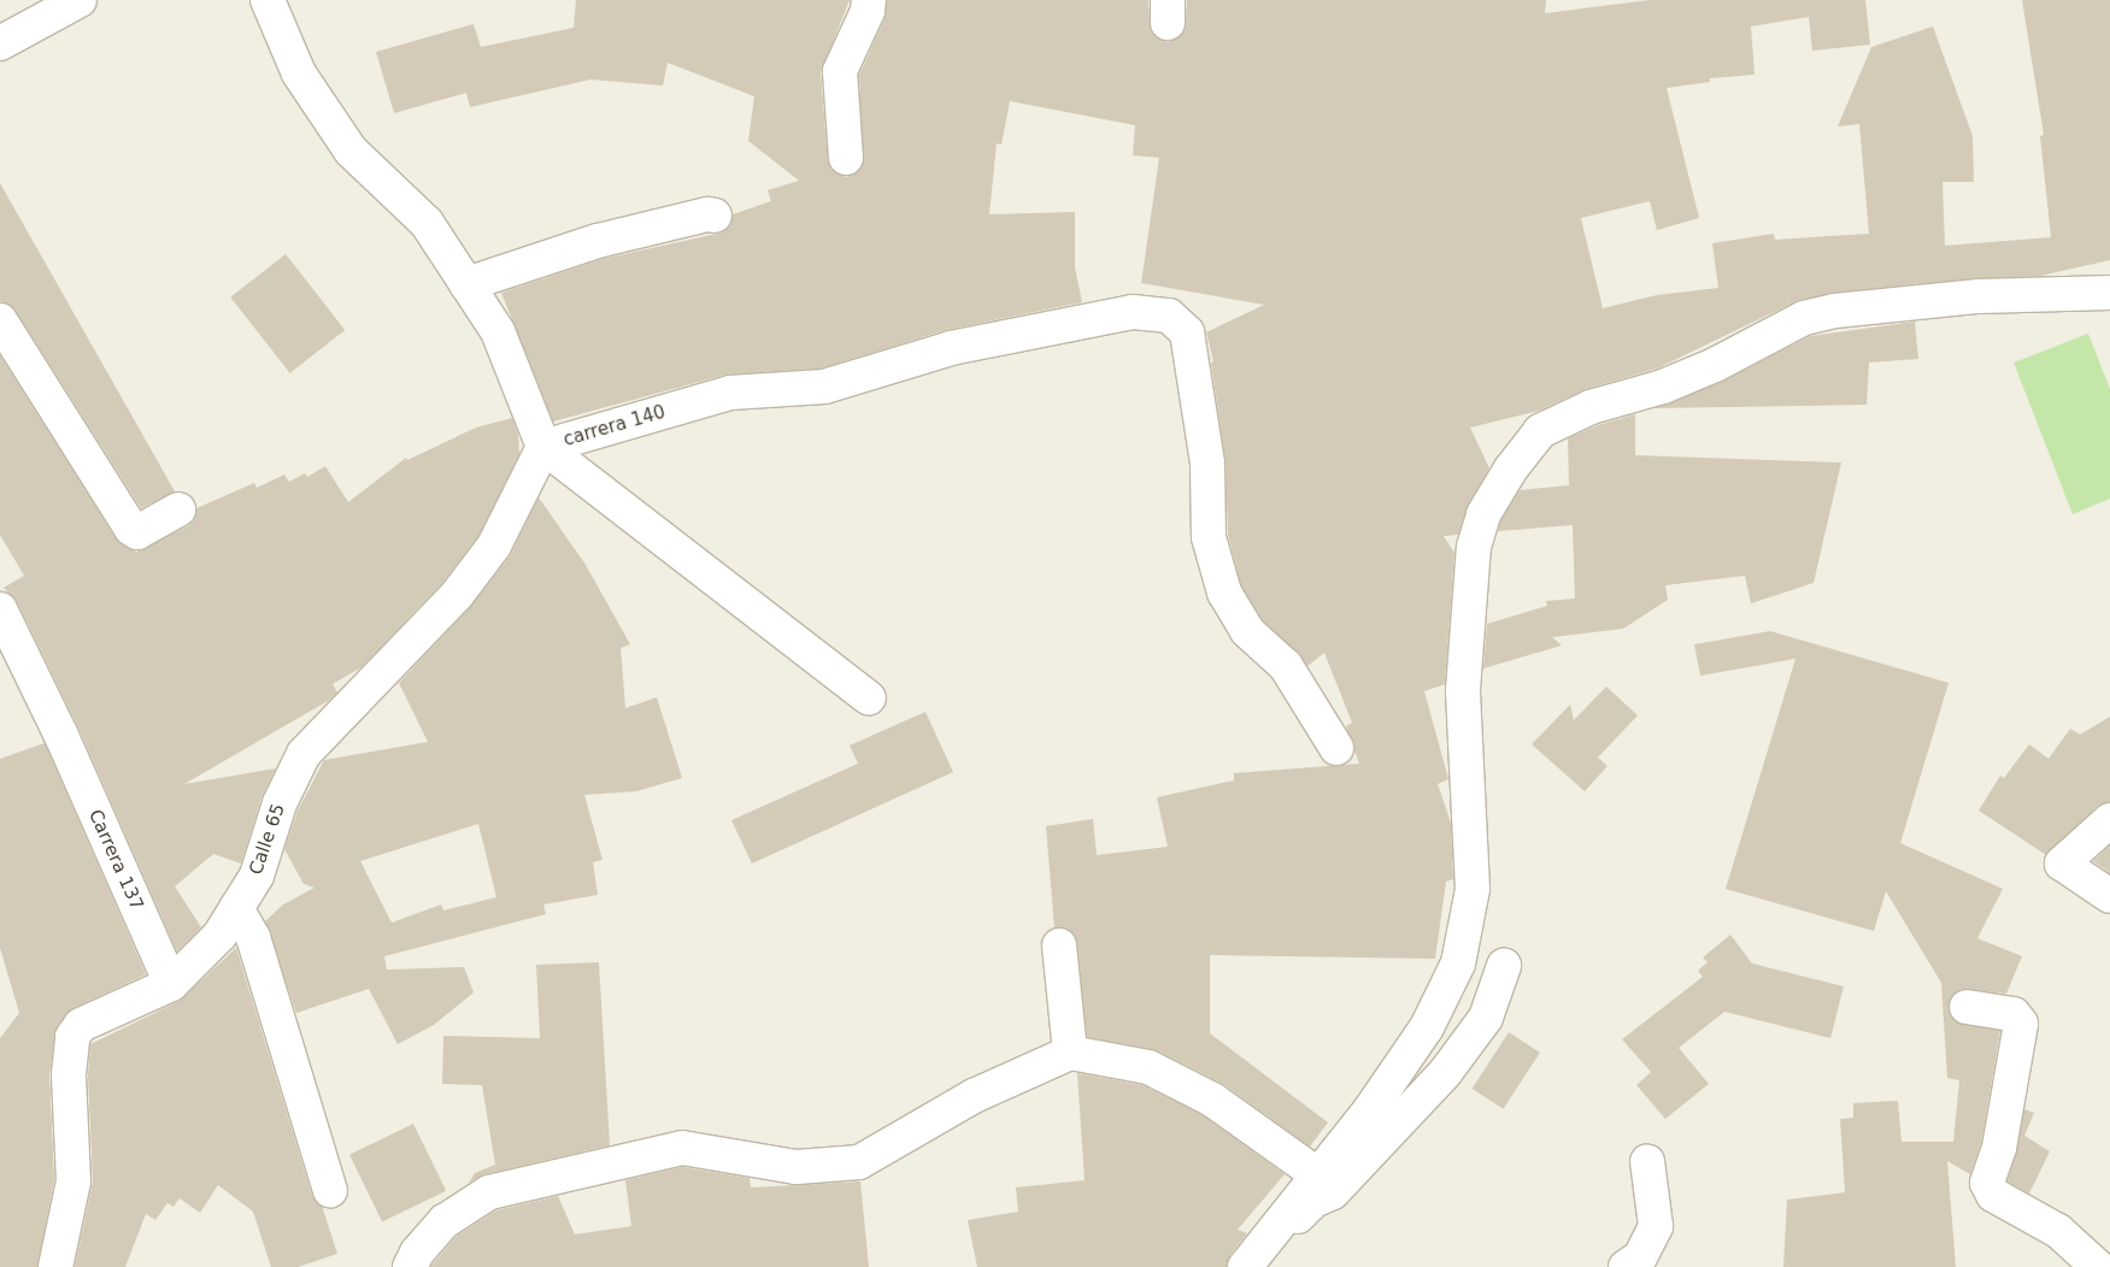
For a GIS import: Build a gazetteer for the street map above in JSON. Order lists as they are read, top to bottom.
{
  "streets": {
    "street": ["carrera 140", "Calle 65", "Carrera 137"]
  },
  "crossings": [
    ["carrera 140", "Calle 65"],
    ["Calle 65", "Carrera 137"]
  ]
}
